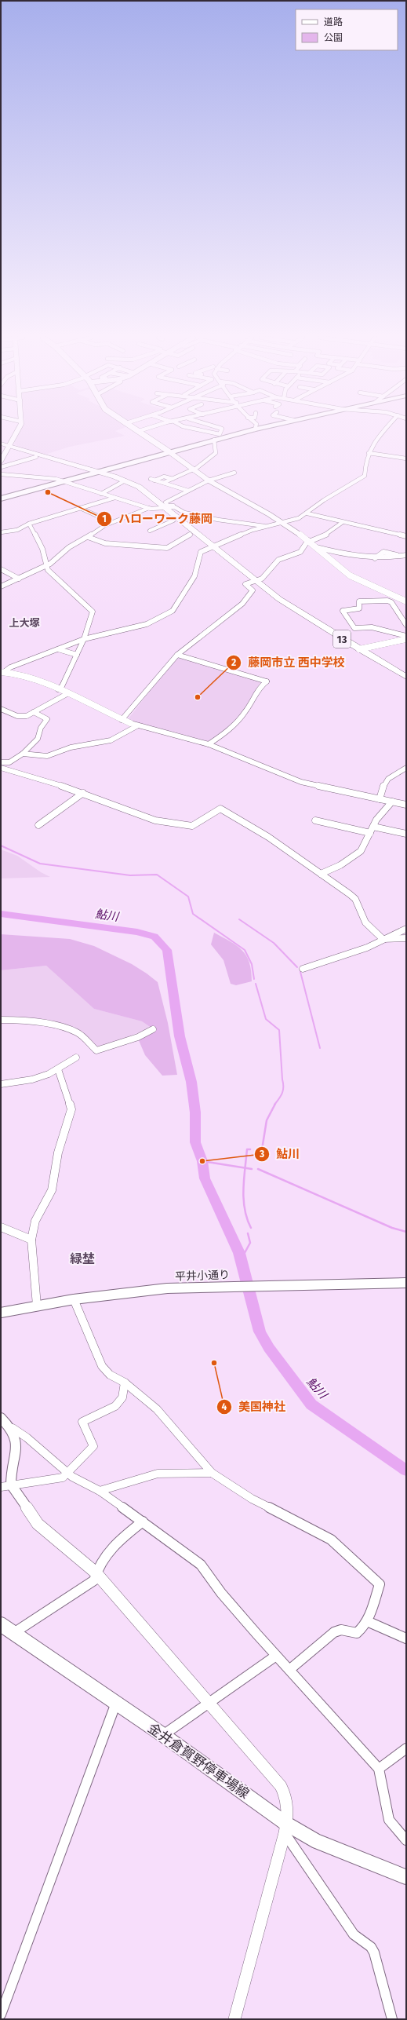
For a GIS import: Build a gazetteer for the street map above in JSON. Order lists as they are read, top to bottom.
{
  "streets": {
    "main road": ["13", "金井倉賀野停車場線"],
    "street": ["平井小通り"]
  },
  "districts": ["上大塚", "緑埜"],
  "water": ["鮎川"],
  "places": [
    "ハローワーク藤岡",
    "藤岡市立 西中学校",
    "鮎川",
    "美国神社"
  ],
  "legend": ["道路", "公園"]
}
